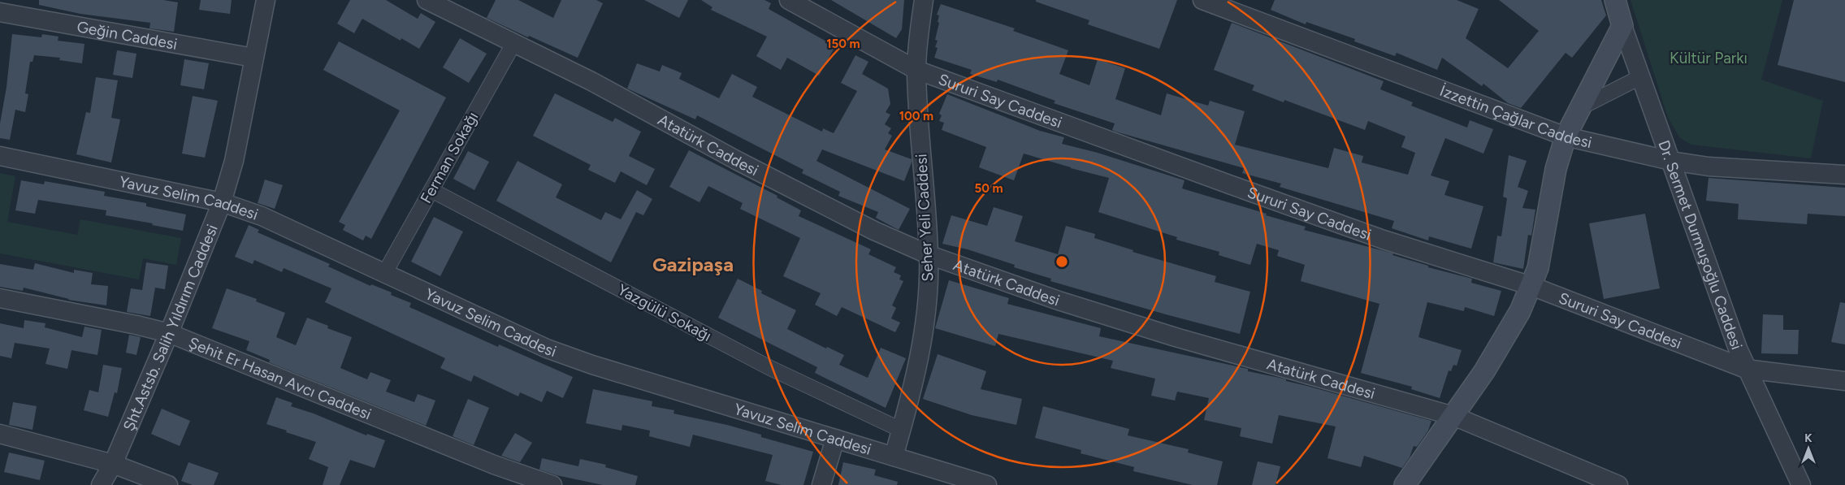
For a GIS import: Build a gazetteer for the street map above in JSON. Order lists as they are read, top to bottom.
{
  "streets": {
    "main road": ["Dr. Sermet Durmuşoğlu Caddesi"],
    "street": [
      "Geğin Caddesi",
      "Sururi Say Caddesi",
      "İzzettin Çağlar Caddesi",
      "Atatürk Caddesi",
      "Ferman Sokağı",
      "Yavuz Selim Caddesi",
      "Seher Yeli Caddesi",
      "Yazgülü Sokağı",
      "Şht.Astsb. Salih Yıldırım Caddesi",
      "Şehit Er Hasan Avcı Caddesi"
    ]
  },
  "crossings": [
    ["Geğin Caddesi", "Şht.Astsb. Salih Yıldırım Caddesi"],
    ["Sururi Say Caddesi", "Seher Yeli Caddesi"],
    ["Sururi Say Caddesi", "Dr. Sermet Durmuşoğlu Caddesi"],
    ["İzzettin Çağlar Caddesi", "Dr. Sermet Durmuşoğlu Caddesi"],
    ["Atatürk Caddesi", "Ferman Sokağı"],
    ["Atatürk Caddesi", "Seher Yeli Caddesi"],
    ["Ferman Sokağı", "Yavuz Selim Caddesi"],
    ["Ferman Sokağı", "Yazgülü Sokağı"],
    ["Yavuz Selim Caddesi", "Seher Yeli Caddesi"],
    ["Yavuz Selim Caddesi", "Şht.Astsb. Salih Yıldırım Caddesi"],
    ["Seher Yeli Caddesi", "Yazgülü Sokağı"],
    ["Şht.Astsb. Salih Yıldırım Caddesi", "Şehit Er Hasan Avcı Caddesi"]
  ],
  "districts": ["Gazipaşa"],
  "parks": ["Kültür Parkı"],
  "north": "top",
  "rings": ["150 m", "100 m", "50 m"]
}
